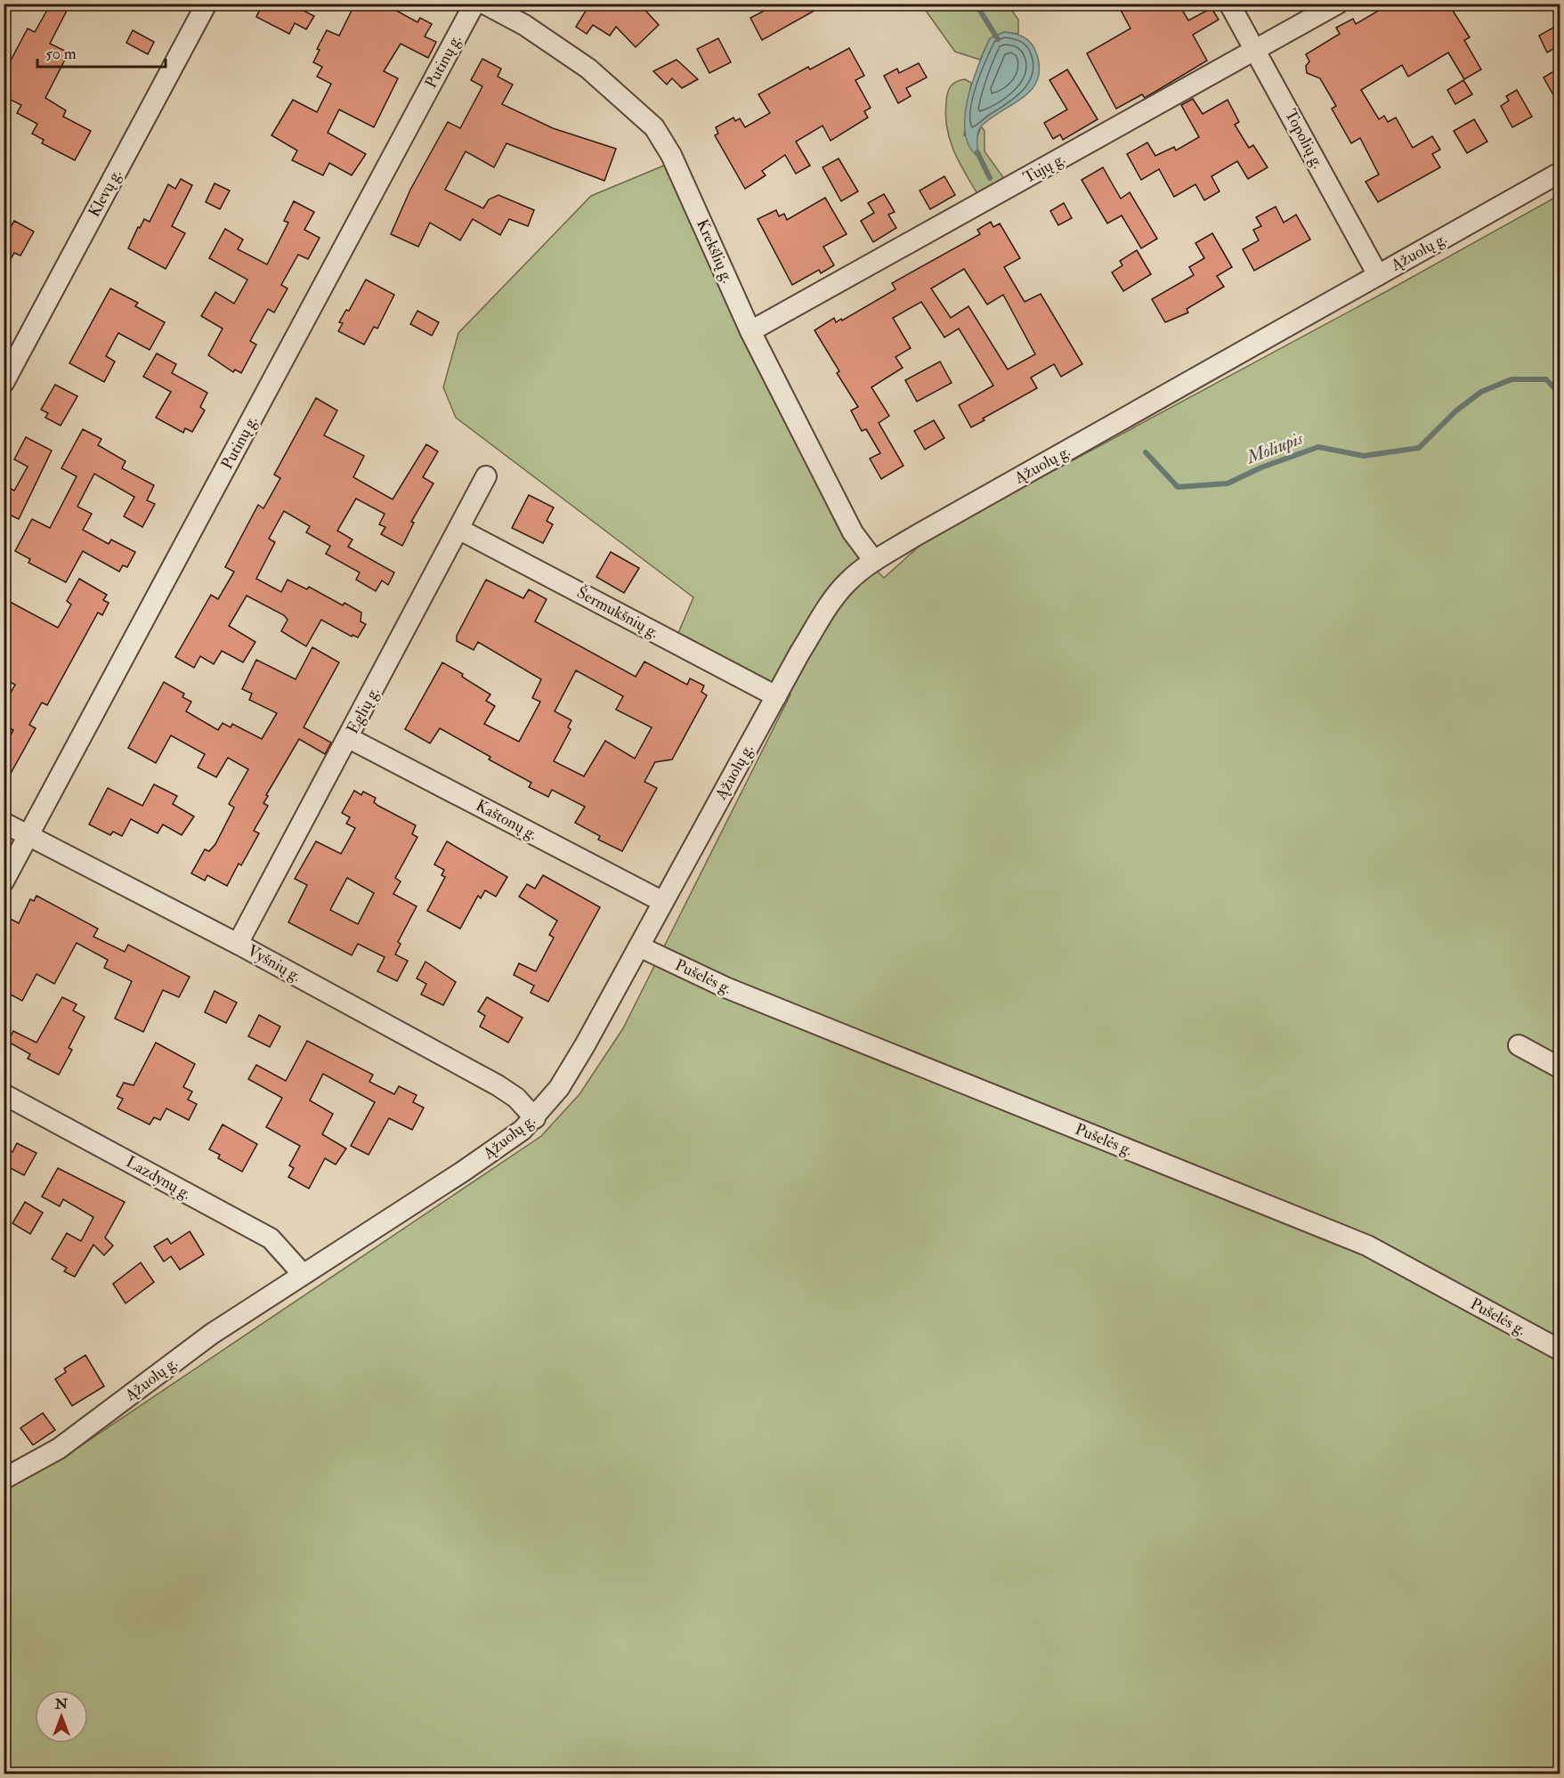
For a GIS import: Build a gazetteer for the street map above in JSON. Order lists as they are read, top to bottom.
{
  "streets": {
    "street": [
      "Putinų g.",
      "Topolių g.",
      "Tujų g.",
      "Klevų g.",
      "Krekšlių g.",
      "Ąžuolų g.",
      "Šermukšnių g.",
      "Eglių g.",
      "Kaštonų g.",
      "Vyšnių g.",
      "Pušelės g.",
      "Lazdynų g."
    ]
  },
  "crossings": [
    ["Putinų g.", "Vyšnių g."],
    ["Topolių g.", "Tujų g."],
    ["Topolių g.", "Ąžuolų g."],
    ["Tujų g.", "Krekšlių g."],
    ["Krekšlių g.", "Ąžuolų g."],
    ["Ąžuolų g.", "Šermukšnių g."],
    ["Ąžuolų g.", "Kaštonų g."],
    ["Ąžuolų g.", "Vyšnių g."],
    ["Ąžuolų g.", "Pušelės g."],
    ["Ąžuolų g.", "Lazdynų g."],
    ["Šermukšnių g.", "Eglių g."],
    ["Eglių g.", "Kaštonų g."],
    ["Eglių g.", "Vyšnių g."]
  ],
  "water": ["Moliupis"],
  "scale_bar": "50 m",
  "north": "top"
}
